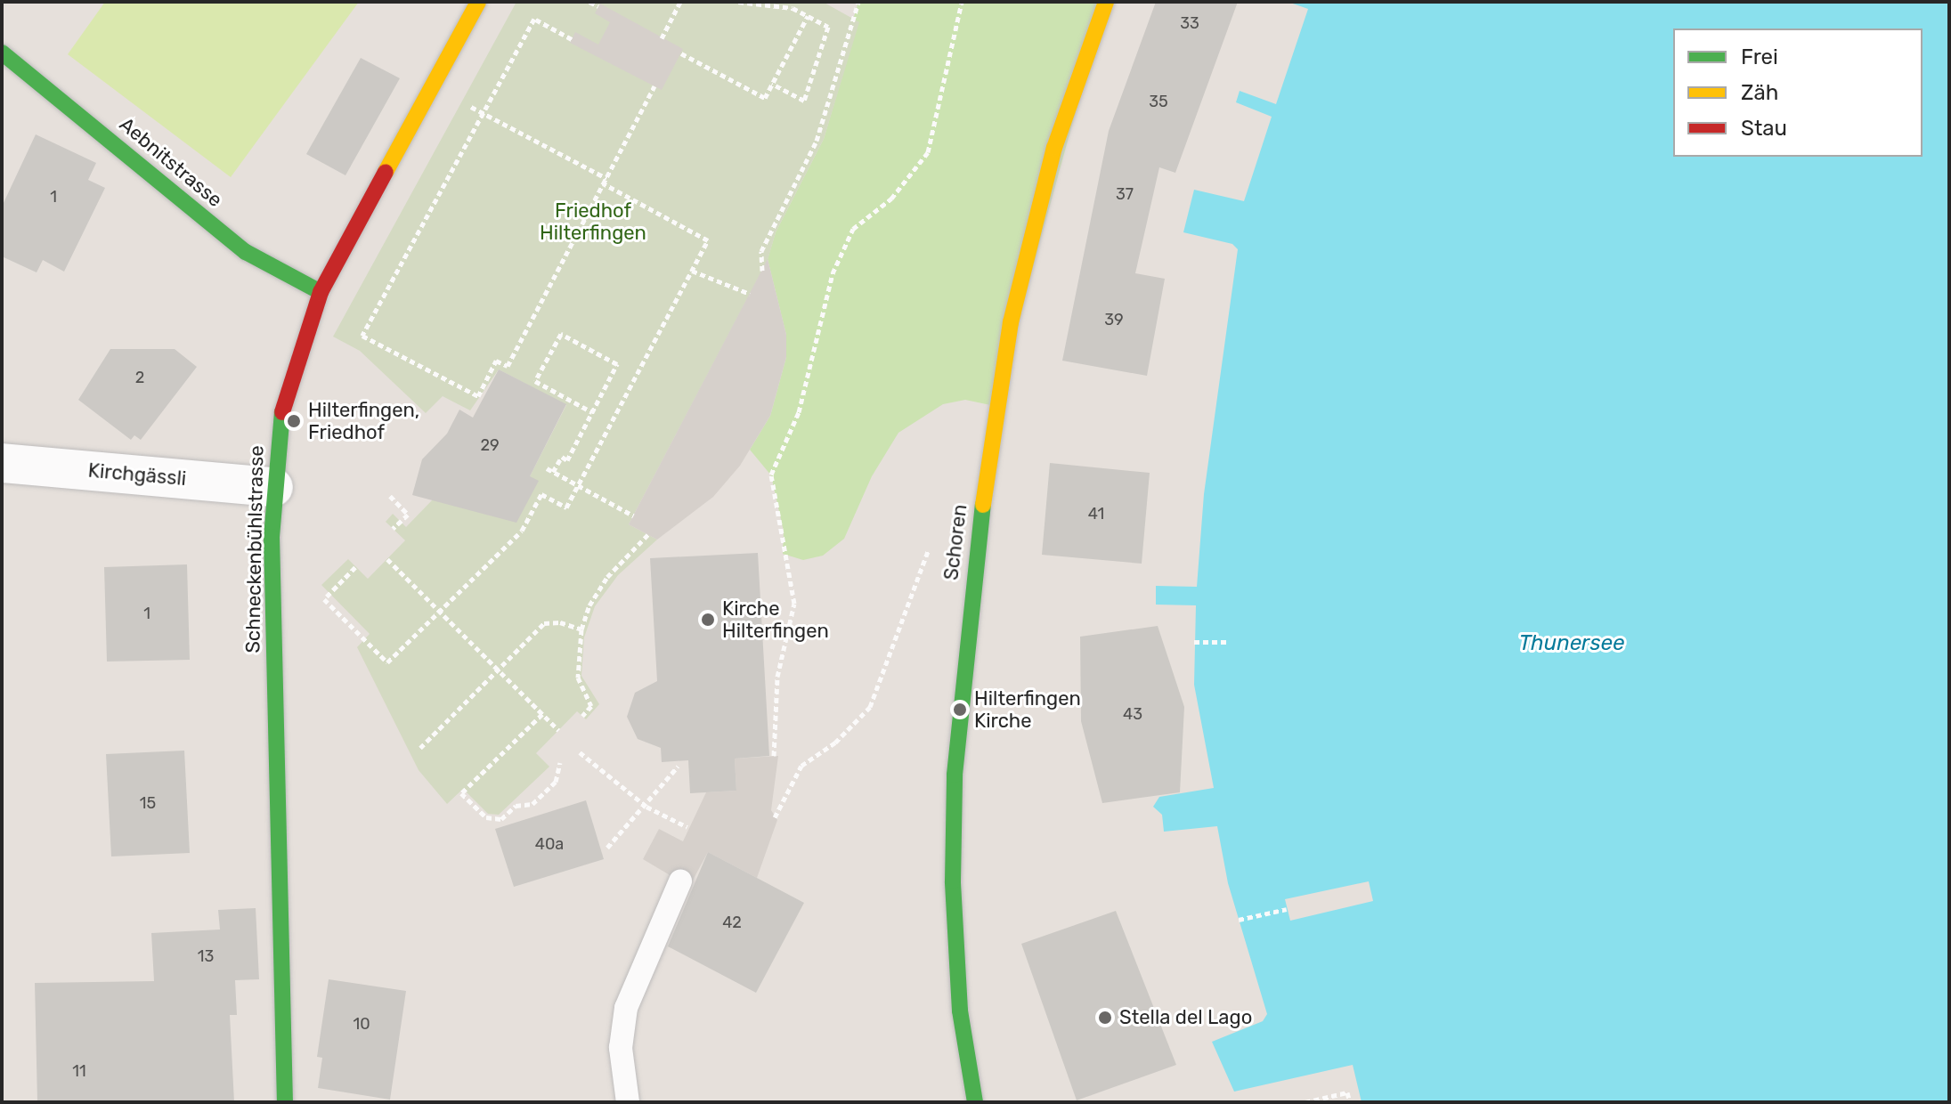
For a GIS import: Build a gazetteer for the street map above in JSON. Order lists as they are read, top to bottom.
{
  "streets": {
    "street": [
      "Aebnitstrasse",
      "Kirchgässli",
      "Schoren",
      "Schneckenbühlstrasse"
    ]
  },
  "crossings": [
    ["Aebnitstrasse", "Schneckenbühlstrasse"],
    ["Kirchgässli", "Schneckenbühlstrasse"]
  ],
  "water": ["Thunersee"],
  "parks": ["Friedhof Hilterfingen"],
  "places": [
    "Hilterfingen, Friedhof",
    "Kirche Hilterfingen",
    "Hilterfingen Kirche",
    "Stella del Lago"
  ],
  "house_numbers": [
    "33",
    "35",
    "37",
    "1",
    "39",
    "2",
    "29",
    "41",
    "1",
    "43",
    "15",
    "40a",
    "42",
    "13",
    "10",
    "11"
  ],
  "legend": ["Frei", "Zäh", "Stau"]
}
